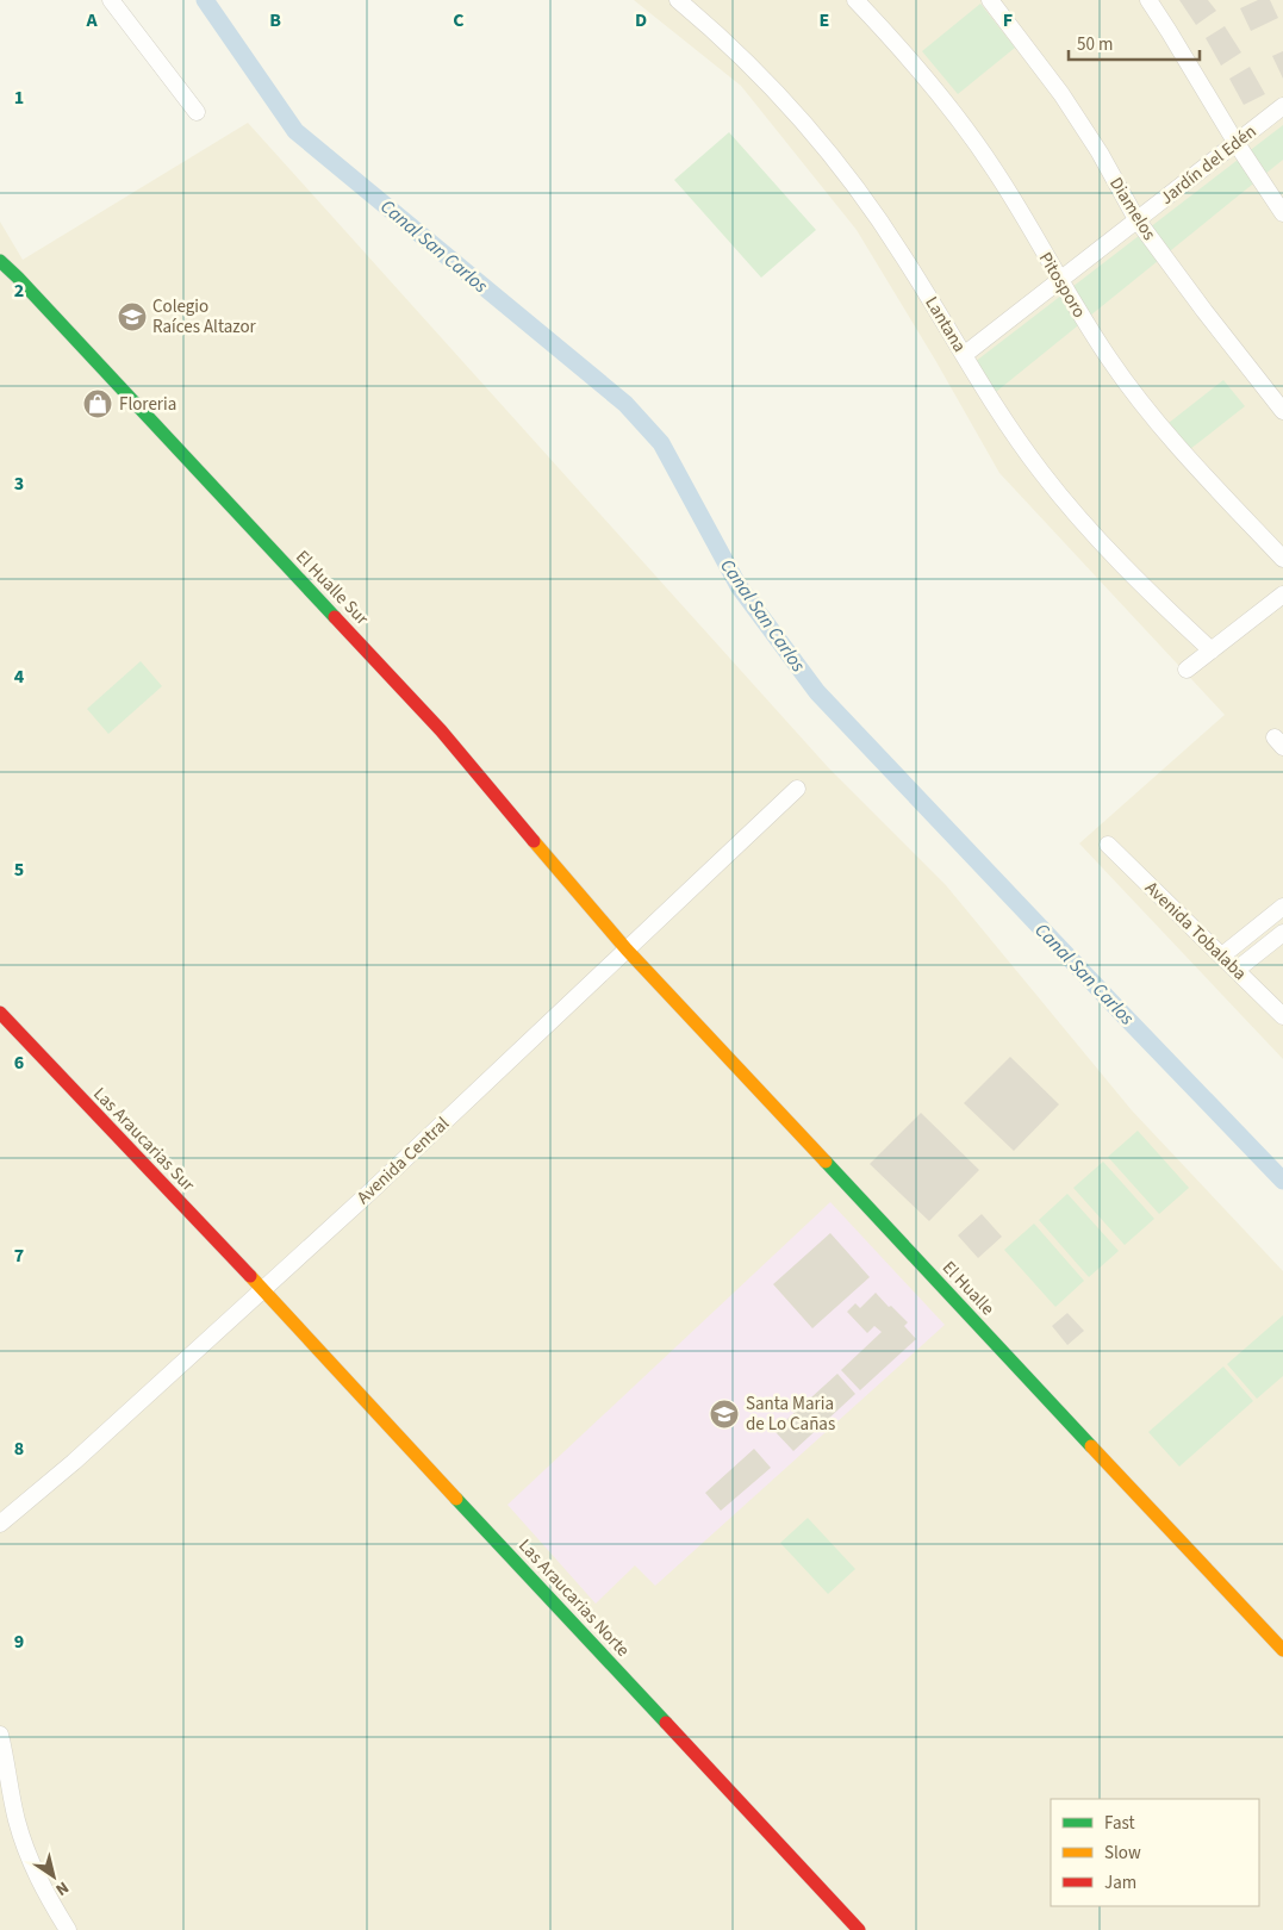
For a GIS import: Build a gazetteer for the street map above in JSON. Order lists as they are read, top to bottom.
{
  "streets": {
    "street": [
      "Jardín del Edén",
      "Diamelos",
      "Pitosporo",
      "Lantana",
      "El Hualle Sur",
      "Avenida Tobalaba",
      "Las Araucarias Sur",
      "Avenida Central",
      "El Hualle",
      "Las Araucarias Norte"
    ]
  },
  "crossings": [
    ["Jardín del Edén", "Diamelos"],
    ["Jardín del Edén", "Pitosporo"],
    ["Jardín del Edén", "Lantana"],
    ["El Hualle Sur", "Avenida Central"],
    ["El Hualle Sur", "El Hualle"],
    ["Las Araucarias Sur", "Avenida Central"],
    ["Las Araucarias Sur", "Las Araucarias Norte"],
    ["Avenida Central", "El Hualle"],
    ["Avenida Central", "Las Araucarias Norte"]
  ],
  "water": ["Canal San Carlos"],
  "places": {
    "school or university": ["Colegio Raíces Altazor", "Santa Maria de Lo Cañas"],
    "shop": ["Floreria"]
  },
  "legend": ["Fast", "Slow", "Jam"],
  "scale_bar": "50 m",
  "north": "bottom right",
  "grid": {
    "columns": [
      "A",
      "B",
      "C",
      "D",
      "E",
      "F"
    ],
    "rows": [
      "1",
      "2",
      "3",
      "4",
      "5",
      "6",
      "7",
      "8",
      "9"
    ]
  }
}
